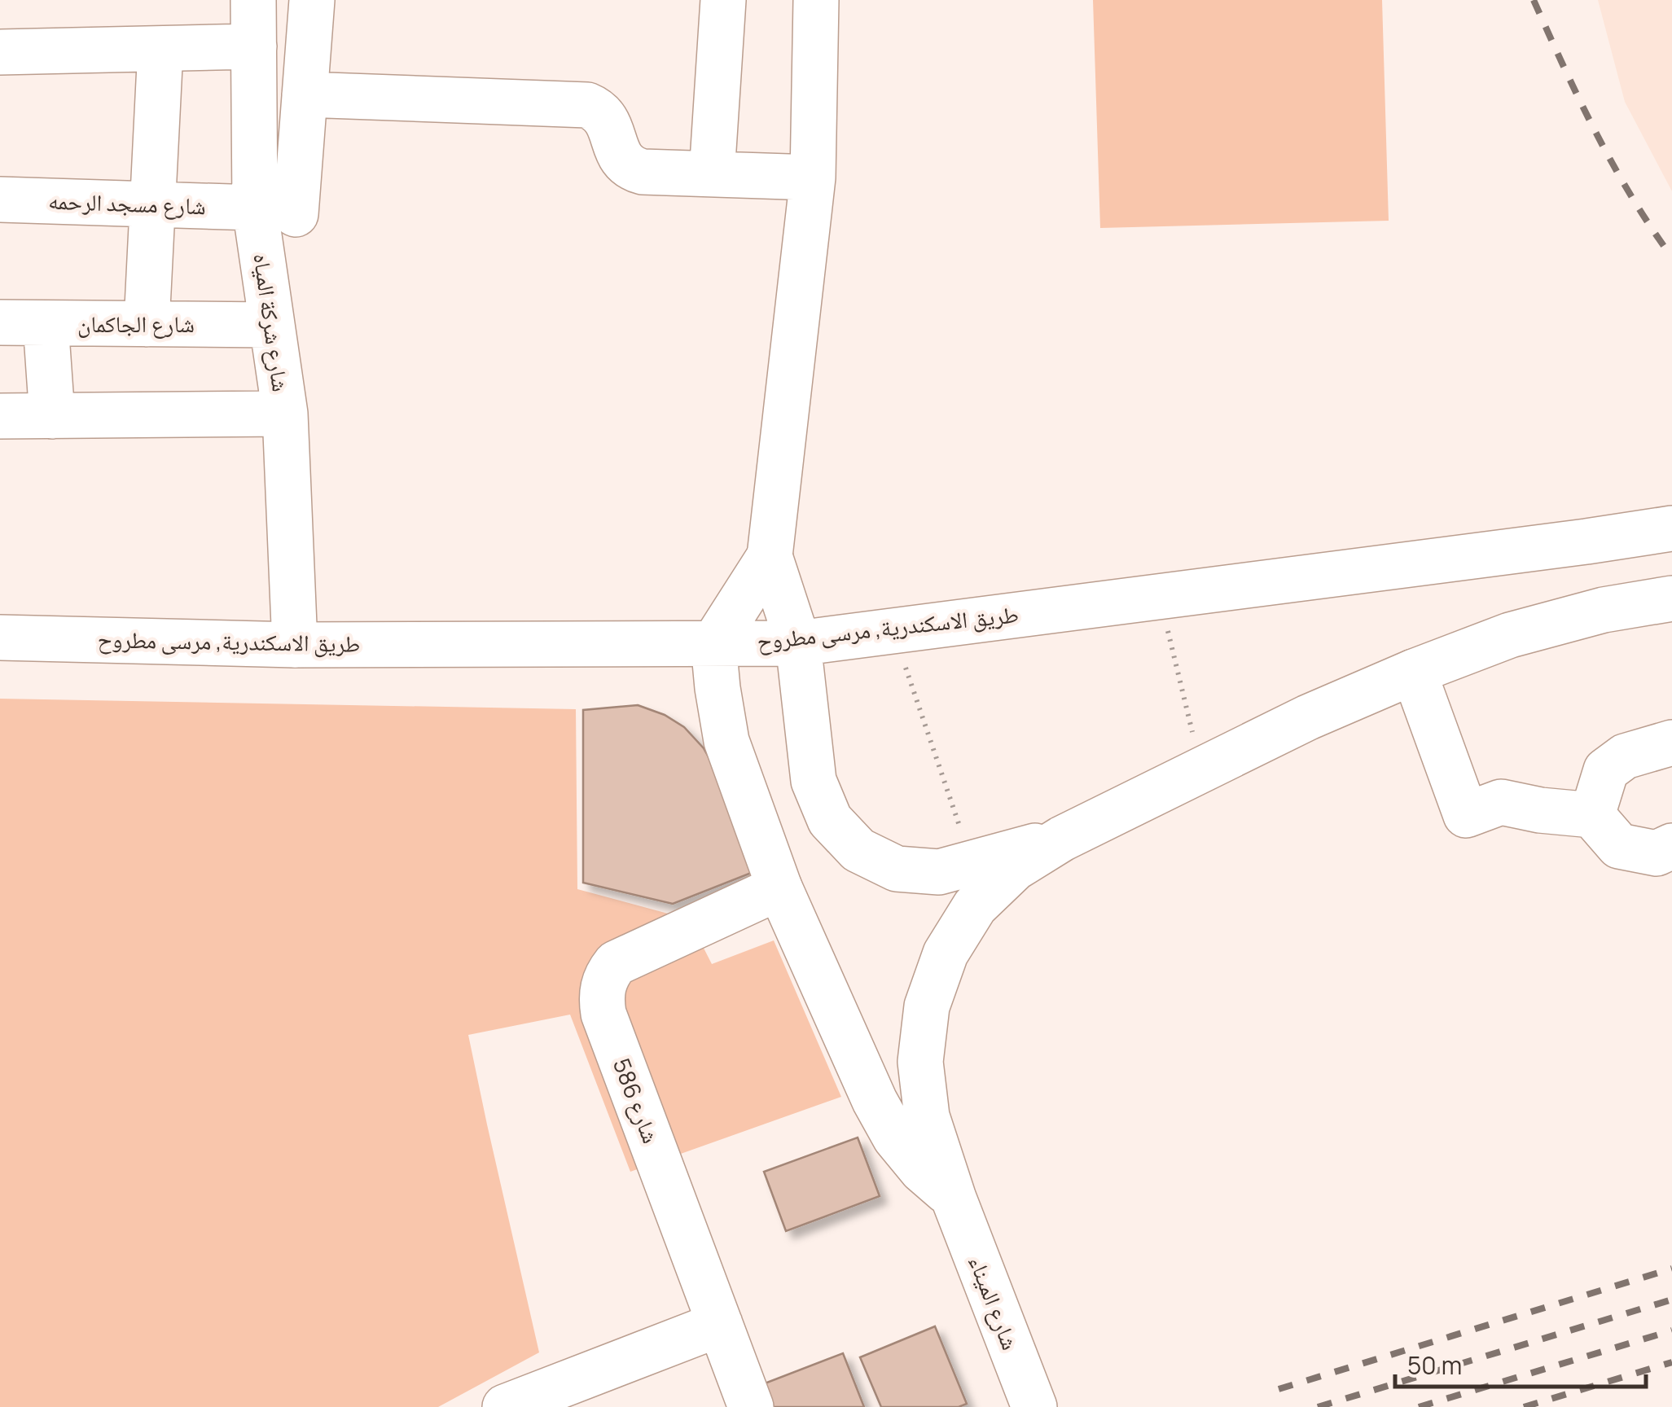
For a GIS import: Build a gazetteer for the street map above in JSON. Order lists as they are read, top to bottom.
{
  "streets": {
    "main road": [
      "شارع مسجد الرحمه",
      "شارع شركة المياه",
      "شارع الجاكمان",
      "طريق الاسكندرية, مرسى مطروح",
      "شارع 586",
      "شارع الميناء"
    ]
  },
  "crossings": [
    ["شارع مسجد الرحمه", "شارع شركة المياه"],
    ["شارع شركة المياه", "شارع الجاكمان"],
    ["شارع شركة المياه", "طريق الاسكندرية, مرسى مطروح"]
  ],
  "scale_bar": "50 m"
}
